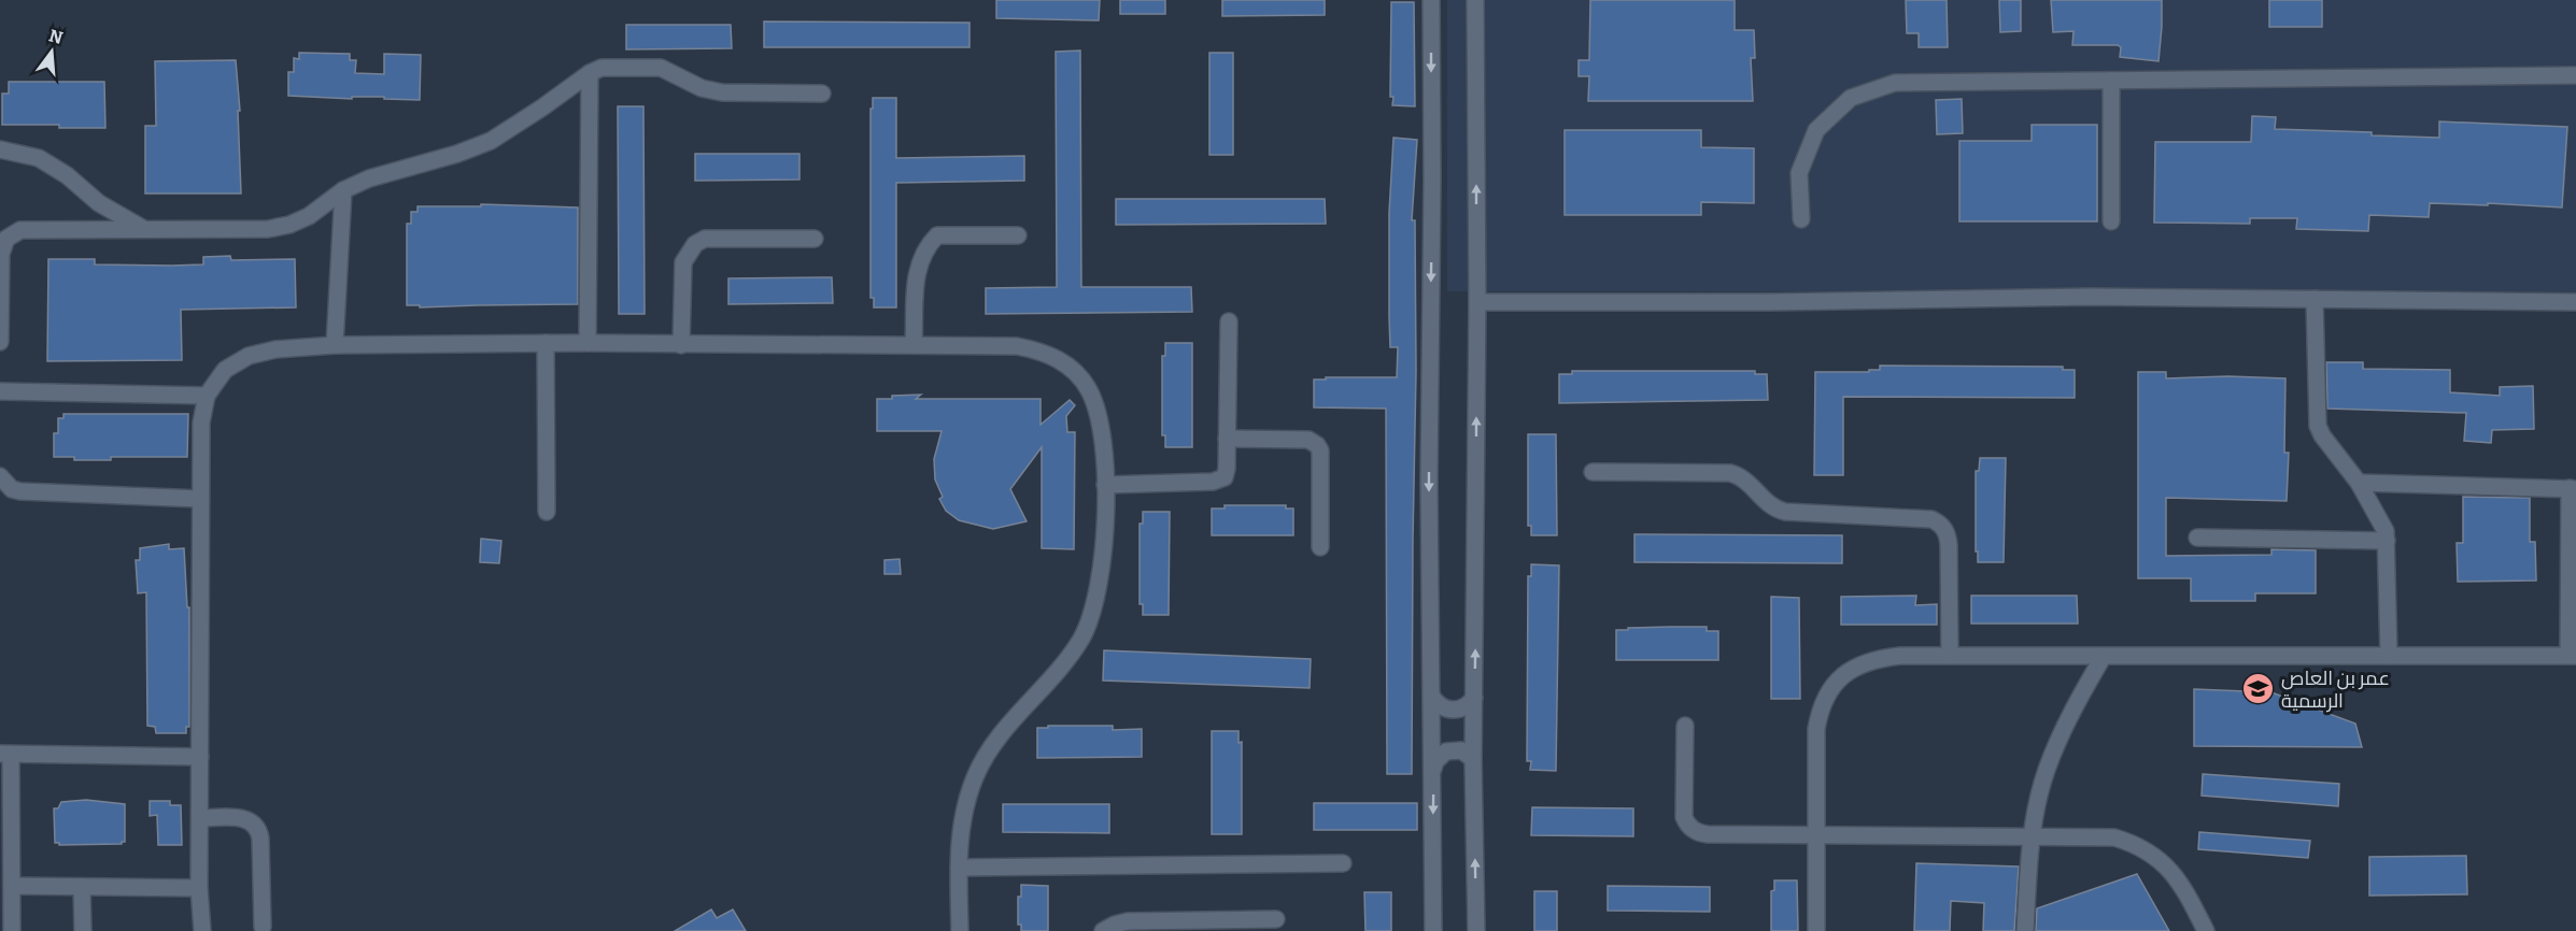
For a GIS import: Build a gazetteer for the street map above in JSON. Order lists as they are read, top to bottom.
{
  "places": {
    "school or university": ["عمر بن العاص الرسمية"]
  },
  "north": "top"
}
